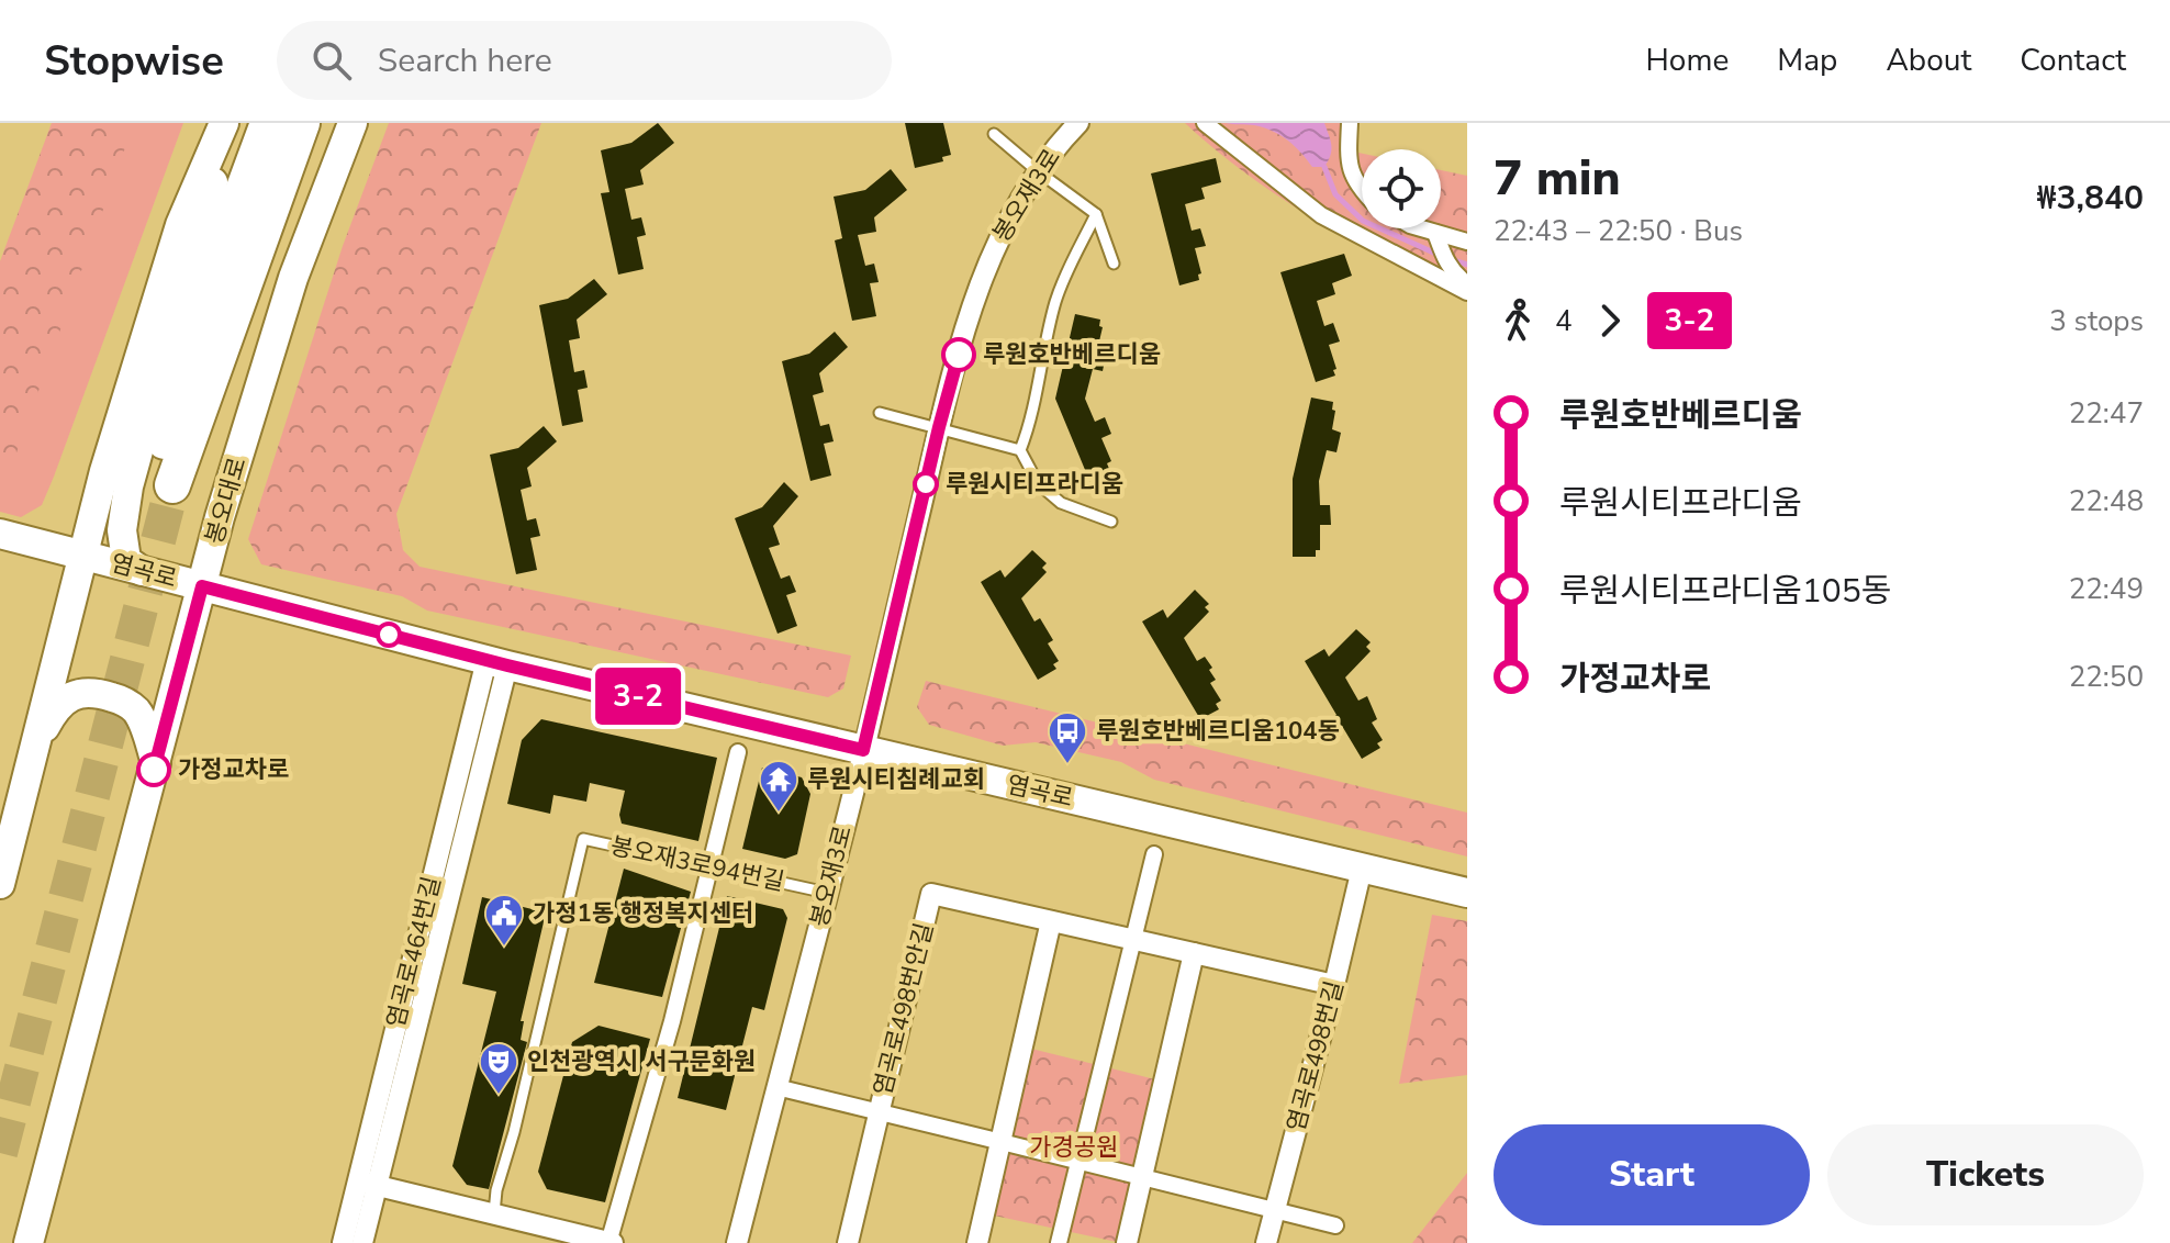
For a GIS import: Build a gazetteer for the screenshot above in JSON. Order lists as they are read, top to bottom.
{
  "streets": {
    "main road": ["봉오대로", "염곡로"],
    "street": [
      "봉오재3로",
      "염곡로464번길",
      "염곡로498번안길",
      "염곡로498번길"
    ],
    "lane": ["봉오재3로94번길"]
  },
  "crossings": [
    ["봉오재3로", "염곡로"],
    ["봉오재3로", "봉오재3로94번길"],
    ["봉오대로", "염곡로"],
    ["염곡로", "염곡로464번길"],
    ["염곡로", "염곡로498번길"],
    ["염곡로498번안길", "염곡로498번길"]
  ],
  "parks": ["가경공원"],
  "places": {
    "other": ["루원호반베르디움", "루원시티프라디움", "가정교차로"],
    "bus stop": ["루원호반베르디움104동"],
    "temple": ["루원시티침례교회"],
    "public building": ["가정1동 행정복지센터"],
    "theatre": ["인천광역시 서구문화원"]
  },
  "lines": ["bus line 3-2"],
  "page": {
    "header": "Stopwise",
    "search": "Search here",
    "nav": [
      "Home",
      "Map",
      "About",
      "Contact"
    ],
    "on_map": "3-2",
    "heading": ["7 min", "22:43 – 22:50 · Bus", "₩3,840"],
    "legs": ["4", "3-2", "3 stops"],
    "list": [
      {
        "name": "루원호반베르디움",
        "value": "22:47"
      },
      {
        "name": "루원시티프라디움",
        "value": "22:48"
      },
      {
        "name": "루원시티프라디움105동",
        "value": "22:49"
      },
      {
        "name": "가정교차로",
        "value": "22:50"
      }
    ],
    "buttons": ["Start", "Tickets"]
  }
}
